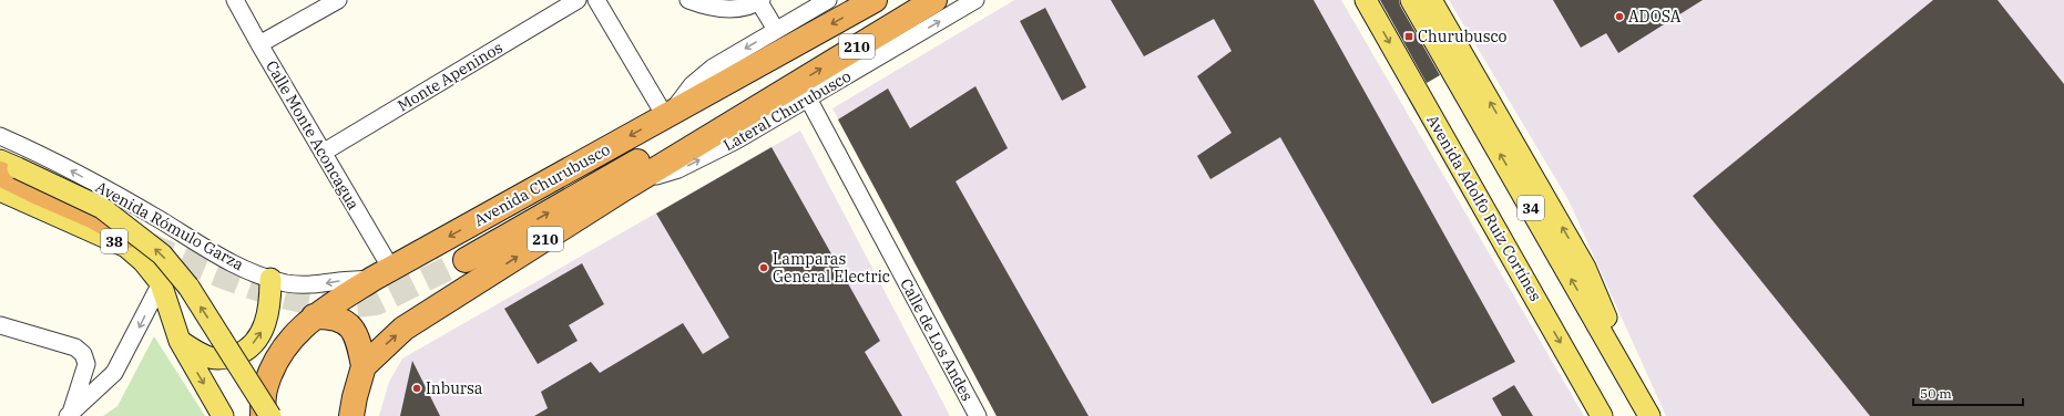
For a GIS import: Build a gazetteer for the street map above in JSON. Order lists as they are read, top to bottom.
{
  "streets": {
    "highway": ["210", "Avenida Churubusco"],
    "main road": [
      "Avenida Adolfo Ruiz Cortínes",
      "34",
      "Avenida Rómulo Garza",
      "38"
    ],
    "street": [
      "Monte Apeninos",
      "Lateral Churubusco",
      "Calle Monte Aconcagua",
      "Calle de Los Andes"
    ]
  },
  "crossings": [
    ["210", "Lateral Churubusco"],
    ["Monte Apeninos", "Calle Monte Aconcagua"],
    ["Lateral Churubusco", "Calle de Los Andes"],
    ["Calle Monte Aconcagua", "Avenida Churubusco"],
    ["Calle Monte Aconcagua", "Avenida Rómulo Garza"],
    ["Avenida Churubusco", "Avenida Rómulo Garza"]
  ],
  "one_way": ["Avenida Rómulo Garza"],
  "places": {
    "other": ["ADOSA", "Lamparas General Electric", "Inbursa"],
    "transit": ["Churubusco"]
  },
  "scale_bar": "50 m"
}
